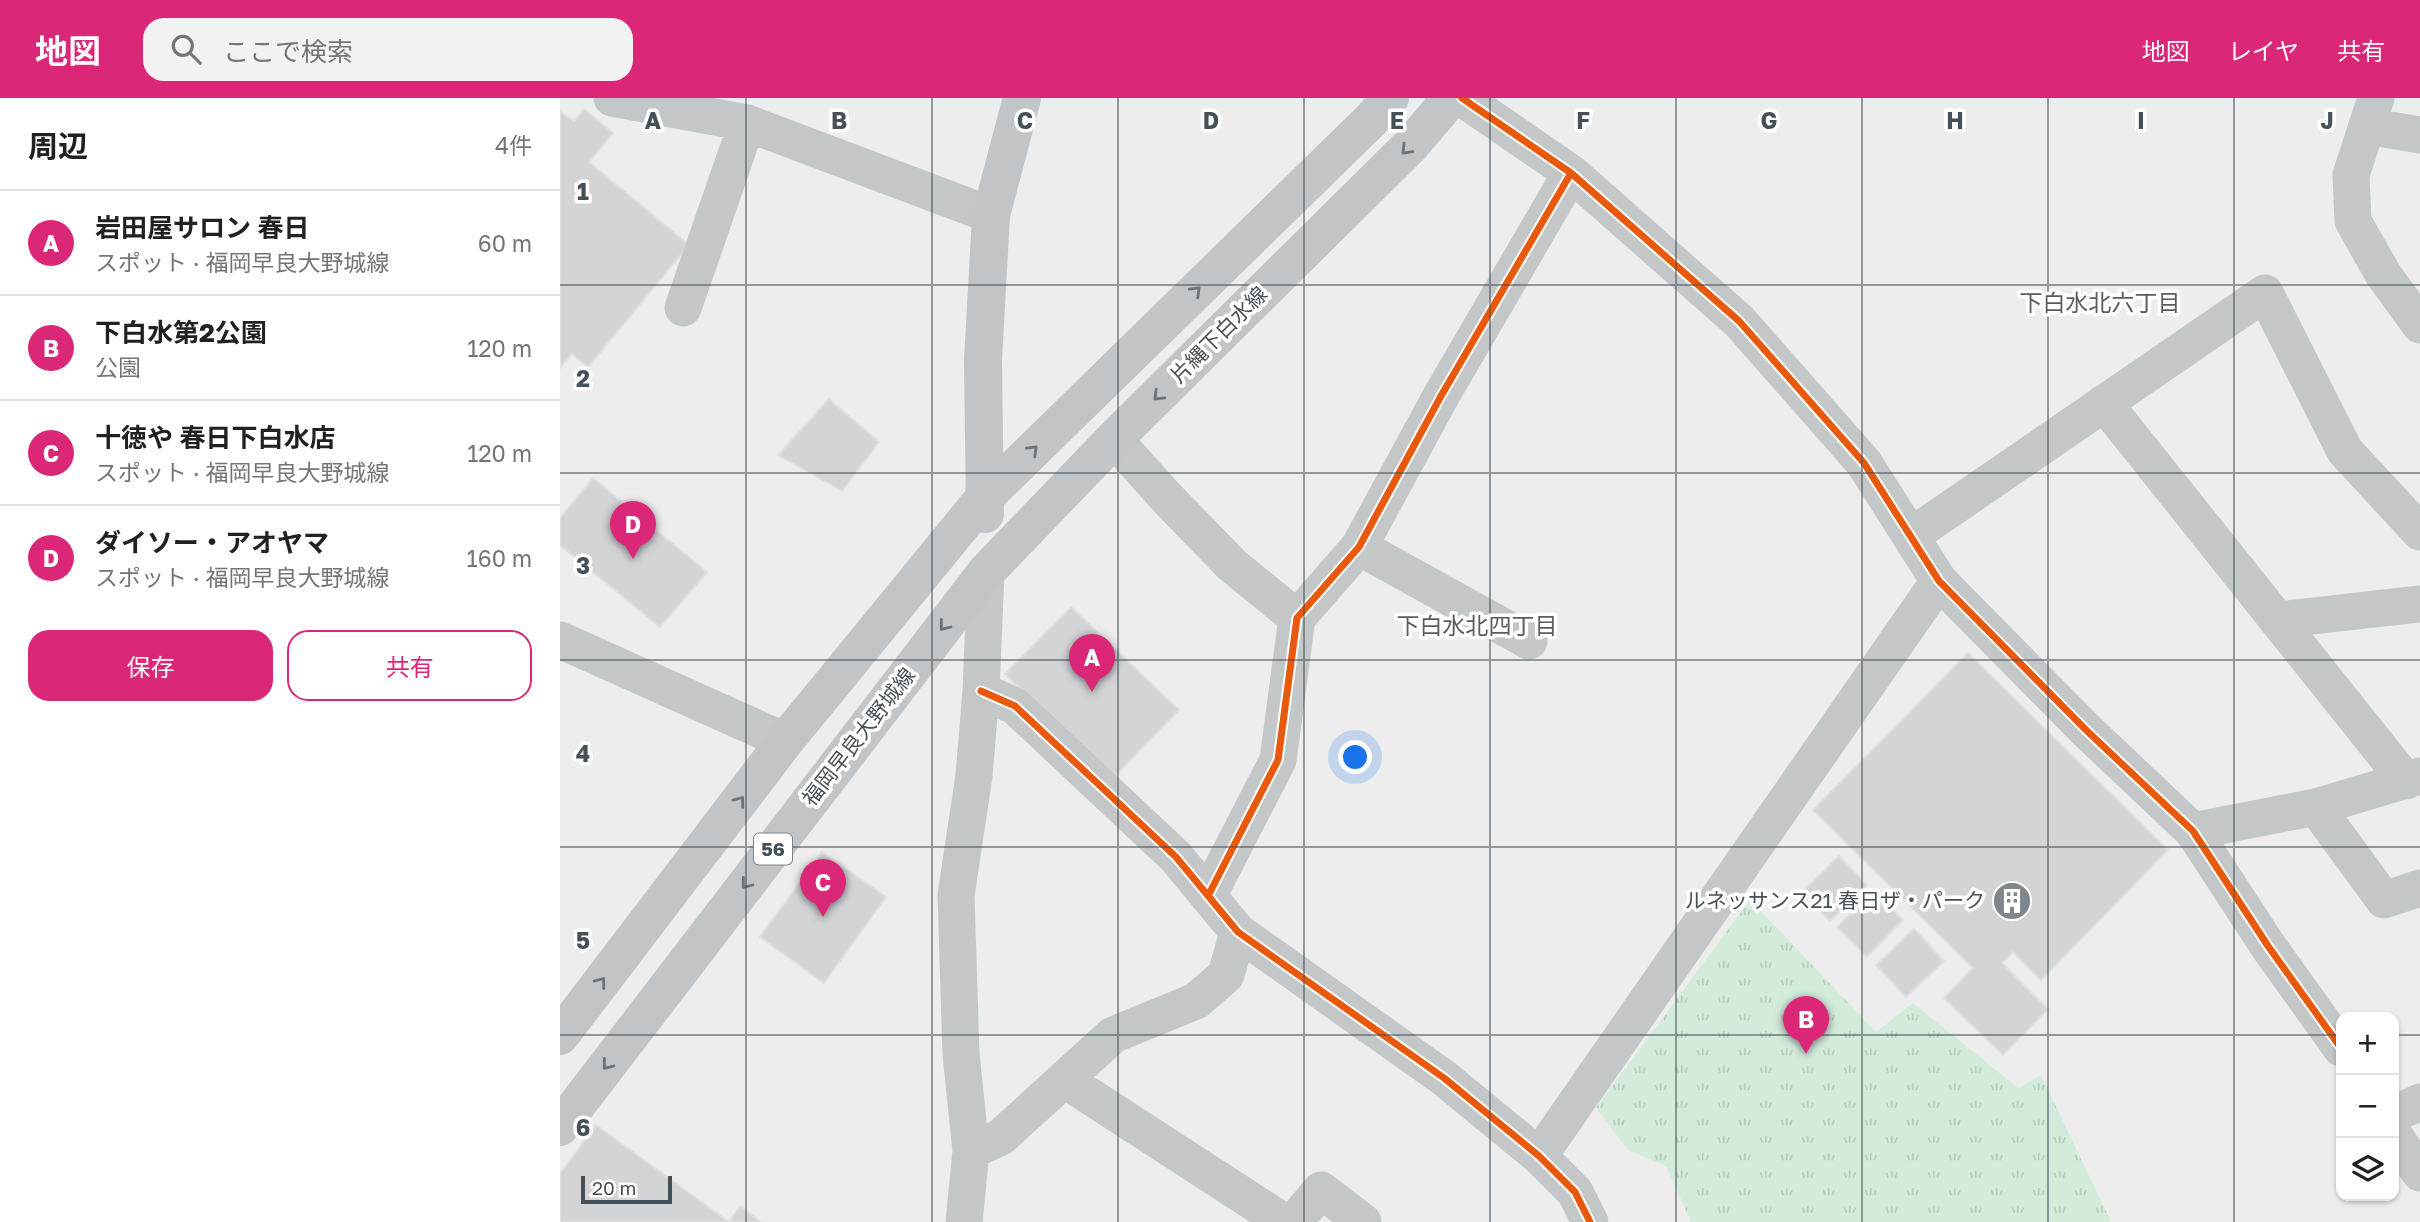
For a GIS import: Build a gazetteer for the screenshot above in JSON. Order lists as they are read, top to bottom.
{
  "streets": {
    "main road": ["片縄下白水線", "福岡早良大野城線", "56"]
  },
  "crossings": [
    ["片縄下白水線", "福岡早良大野城線"]
  ],
  "districts": ["下白水北六丁目", "下白水北四丁目"],
  "places": {
    "building": ["ルネッサンス21 春日ザ・パーク"]
  },
  "scale_bar": "20 m",
  "page": {
    "header": "地図",
    "search": "ここで検索",
    "nav": ["地図", "レイヤ", "共有"],
    "heading": ["周辺", "4件"],
    "list": [
      {
        "mark": "A",
        "name": "岩田屋サロン 春日",
        "note": "スポット · 福岡早良大野城線",
        "value": "60 m"
      },
      {
        "mark": "B",
        "name": "下白水第2公園",
        "note": "公園",
        "value": "120 m"
      },
      {
        "mark": "C",
        "name": "十徳や 春日下白水店",
        "note": "スポット · 福岡早良大野城線",
        "value": "120 m"
      },
      {
        "mark": "D",
        "name": "ダイソー・アオヤマ",
        "note": "スポット · 福岡早良大野城線",
        "value": "160 m"
      }
    ],
    "pins": [
      "D",
      "A",
      "C",
      "B"
    ],
    "buttons": ["保存", "共有"],
    "map_buttons": ["+", "−"],
    "scale": "20 m"
  },
  "grid": {
    "columns": [
      "A",
      "B",
      "C",
      "D",
      "E",
      "F",
      "G",
      "H",
      "I",
      "J"
    ],
    "rows": [
      "1",
      "2",
      "3",
      "4",
      "5",
      "6"
    ]
  }
}
